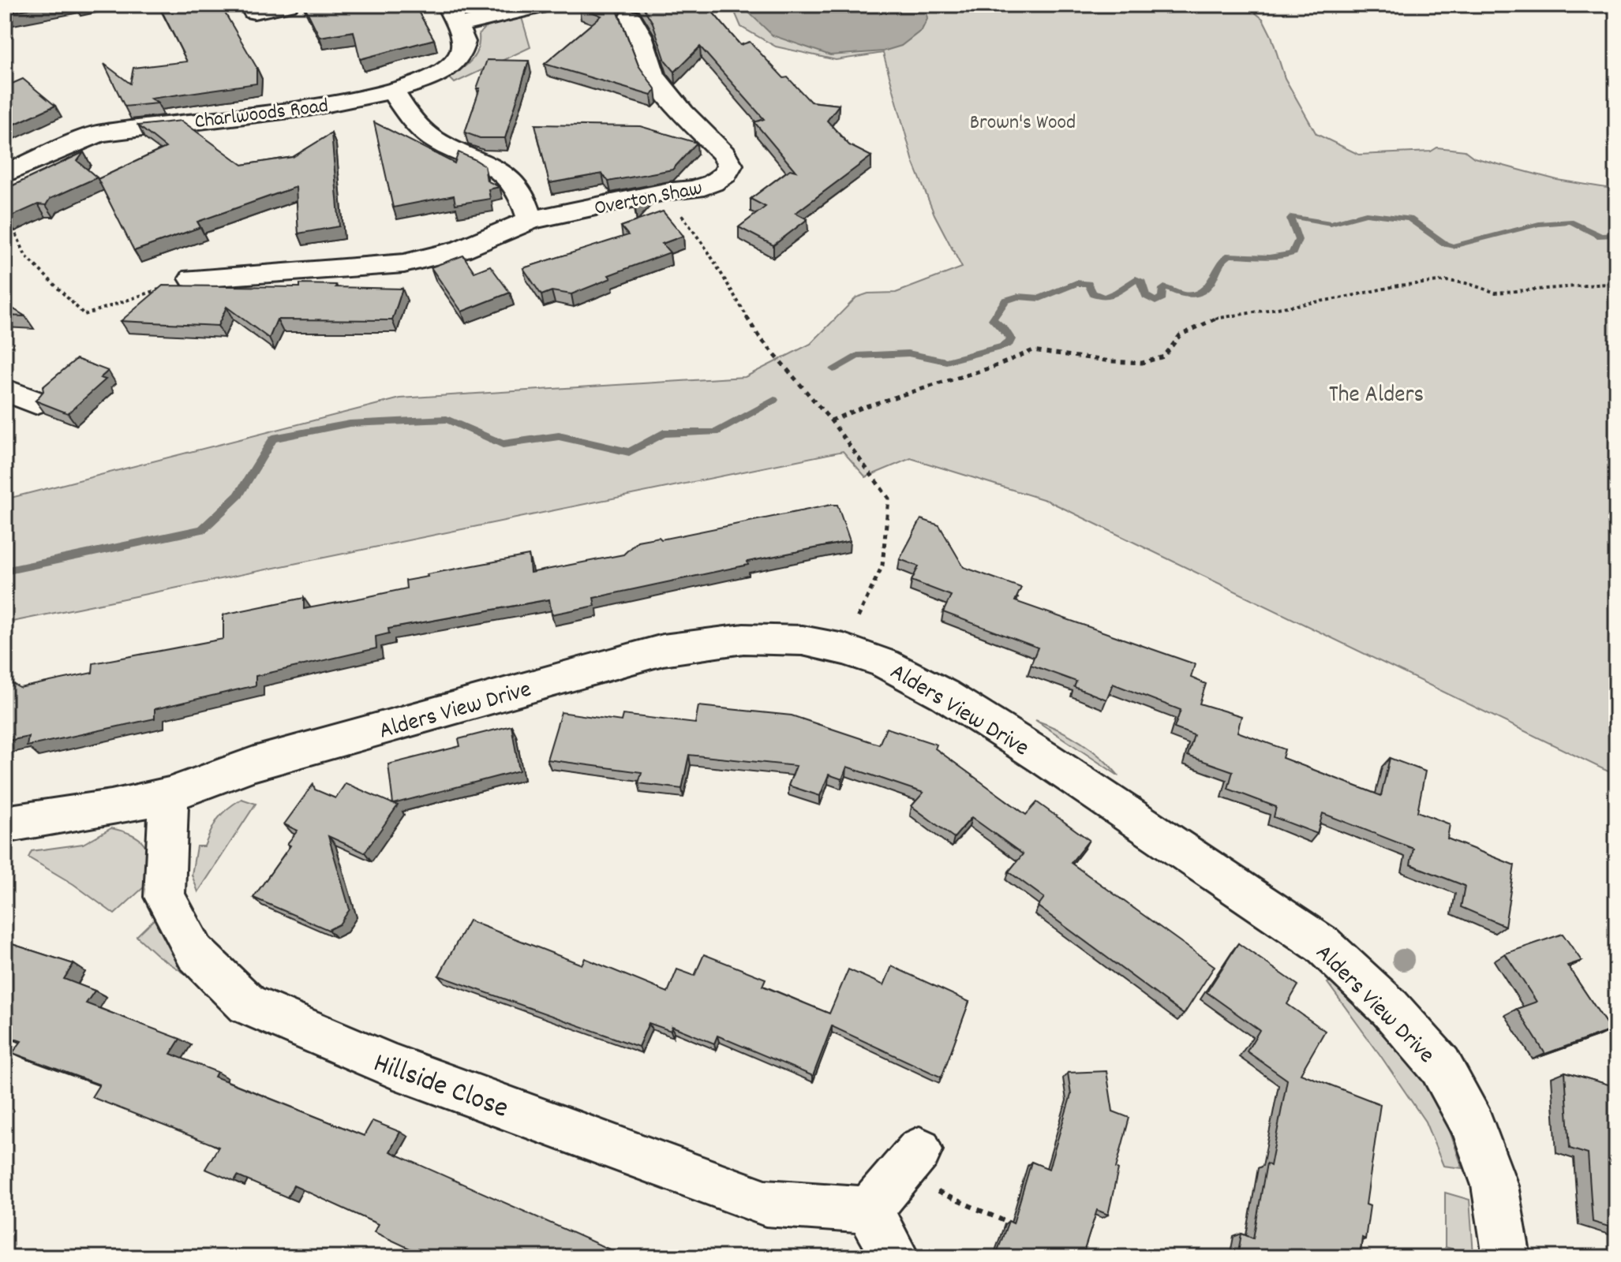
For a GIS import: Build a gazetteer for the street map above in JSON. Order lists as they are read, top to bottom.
{
  "streets": {
    "street": [
      "Charlwoods Road",
      "Overton Shaw",
      "Alders View Drive",
      "Hillside Close"
    ]
  },
  "crossings": [
    ["Alders View Drive", "Hillside Close"]
  ],
  "parks": ["Brown's Wood", "The Alders"]
}
